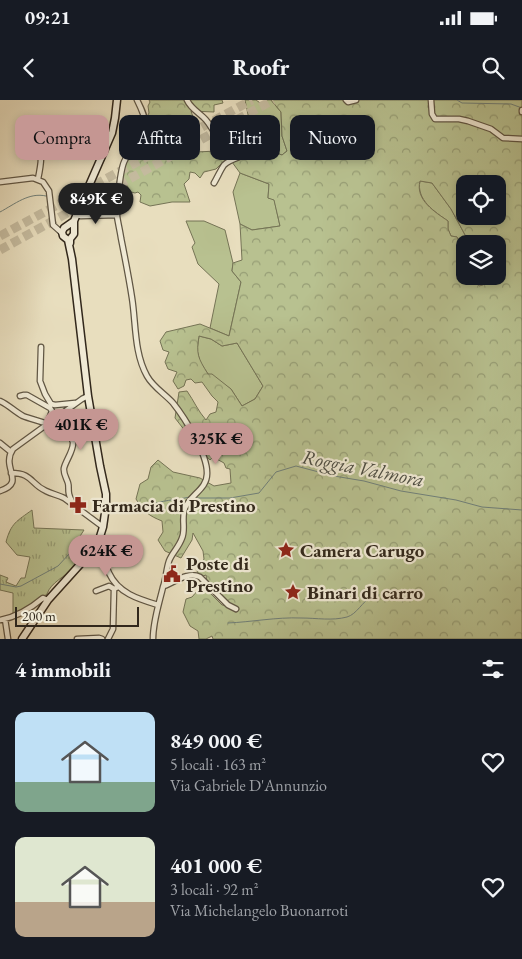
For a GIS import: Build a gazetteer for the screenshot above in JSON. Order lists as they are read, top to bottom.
{
  "water": ["Roggia Valmora"],
  "places": {
    "pharmacy": ["Farmacia di Prestino"],
    "place": ["Camera Carugo", "Binari di carro"],
    "public building": ["Poste di Prestino"]
  },
  "scale_bar": "200 m",
  "page": {
    "status": "09:21",
    "header": "Roofr",
    "chip": [
      "Compra",
      "Affitta",
      "Filtri",
      "Nuovo"
    ],
    "price": [
      "849K €",
      "401K €",
      "325K €",
      "624K €"
    ],
    "scale": "200 m",
    "heading": "4 immobili",
    "list": [
      {
        "name": "849 000 €",
        "note": "5 locali · 163 m² · Via Gabriele D'Annunzio"
      },
      {
        "name": "401 000 €",
        "note": "3 locali · 92 m² · Via Michelangelo Buonarroti"
      }
    ]
  }
}
